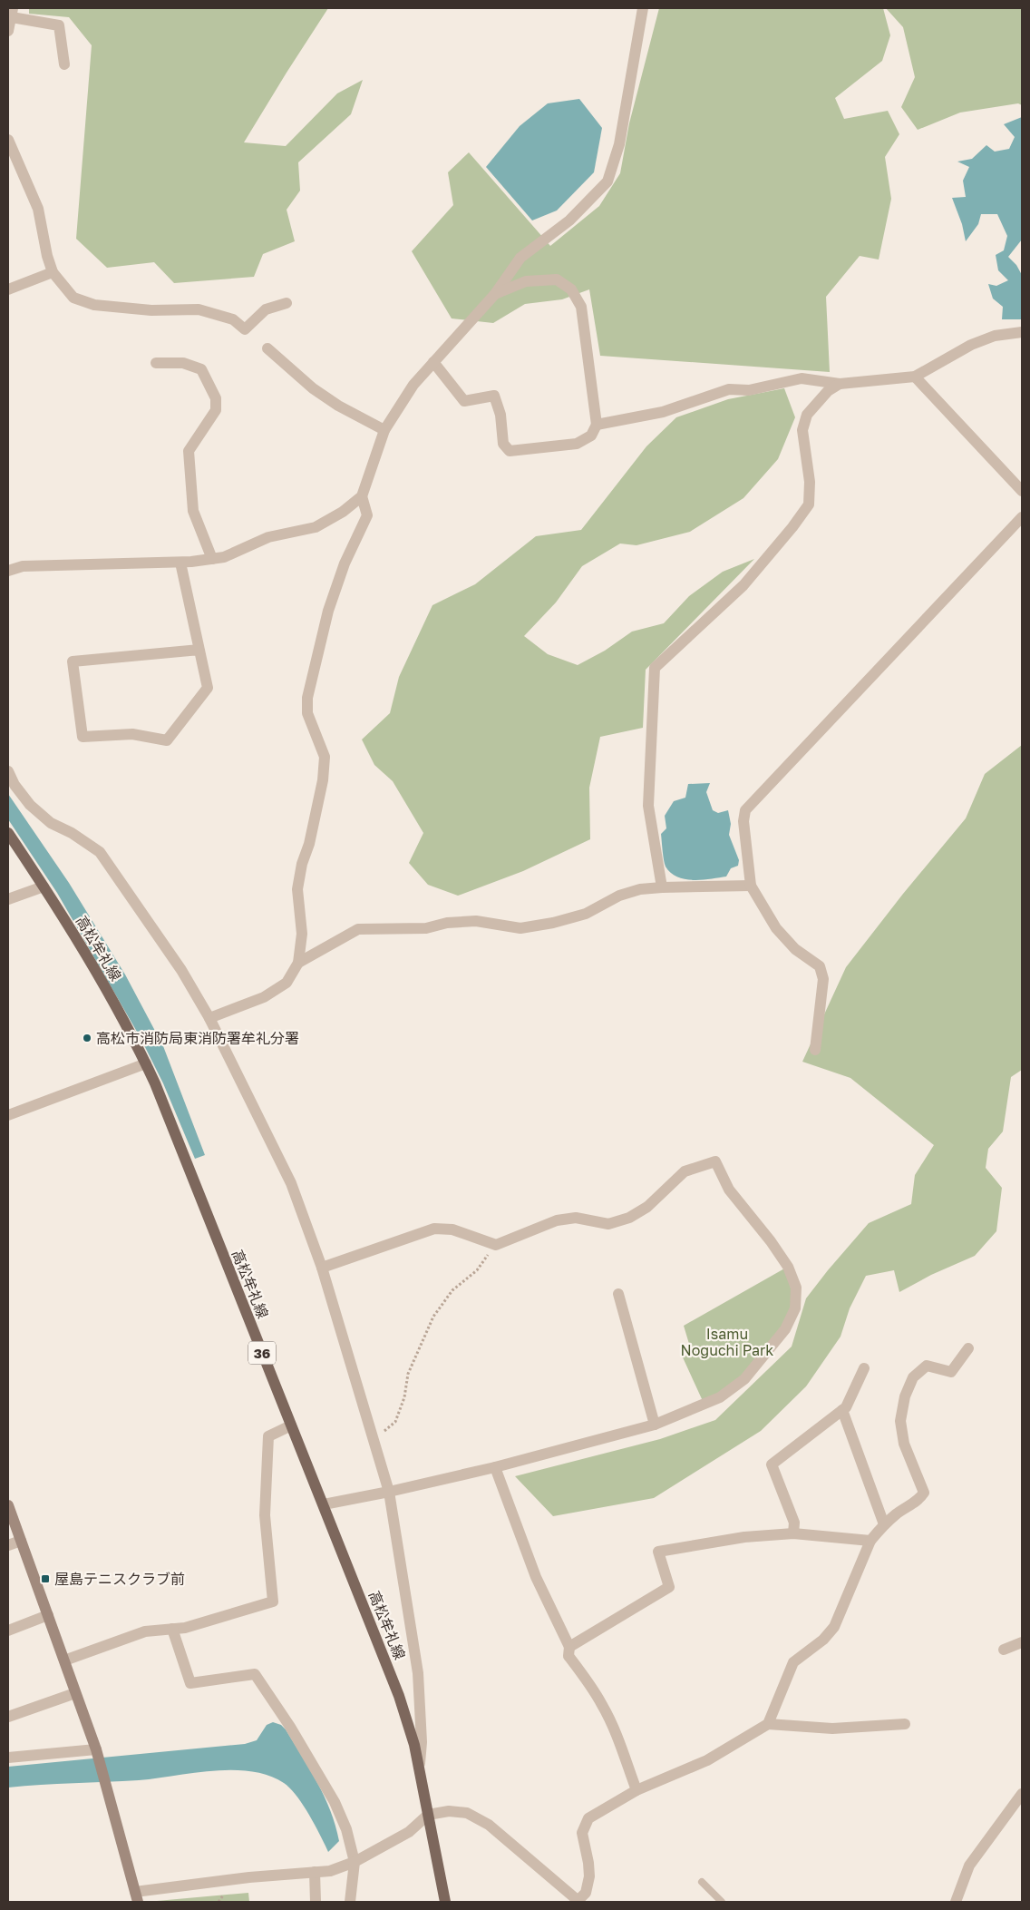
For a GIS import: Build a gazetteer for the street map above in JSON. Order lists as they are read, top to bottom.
{
  "streets": {
    "main road": ["高松牟礼線", "36"]
  },
  "parks": ["Isamu Noguchi Park"],
  "places": {
    "other": ["高松市消防局東消防署牟礼分署"],
    "transit": ["屋島テニスクラブ前"]
  }
}
